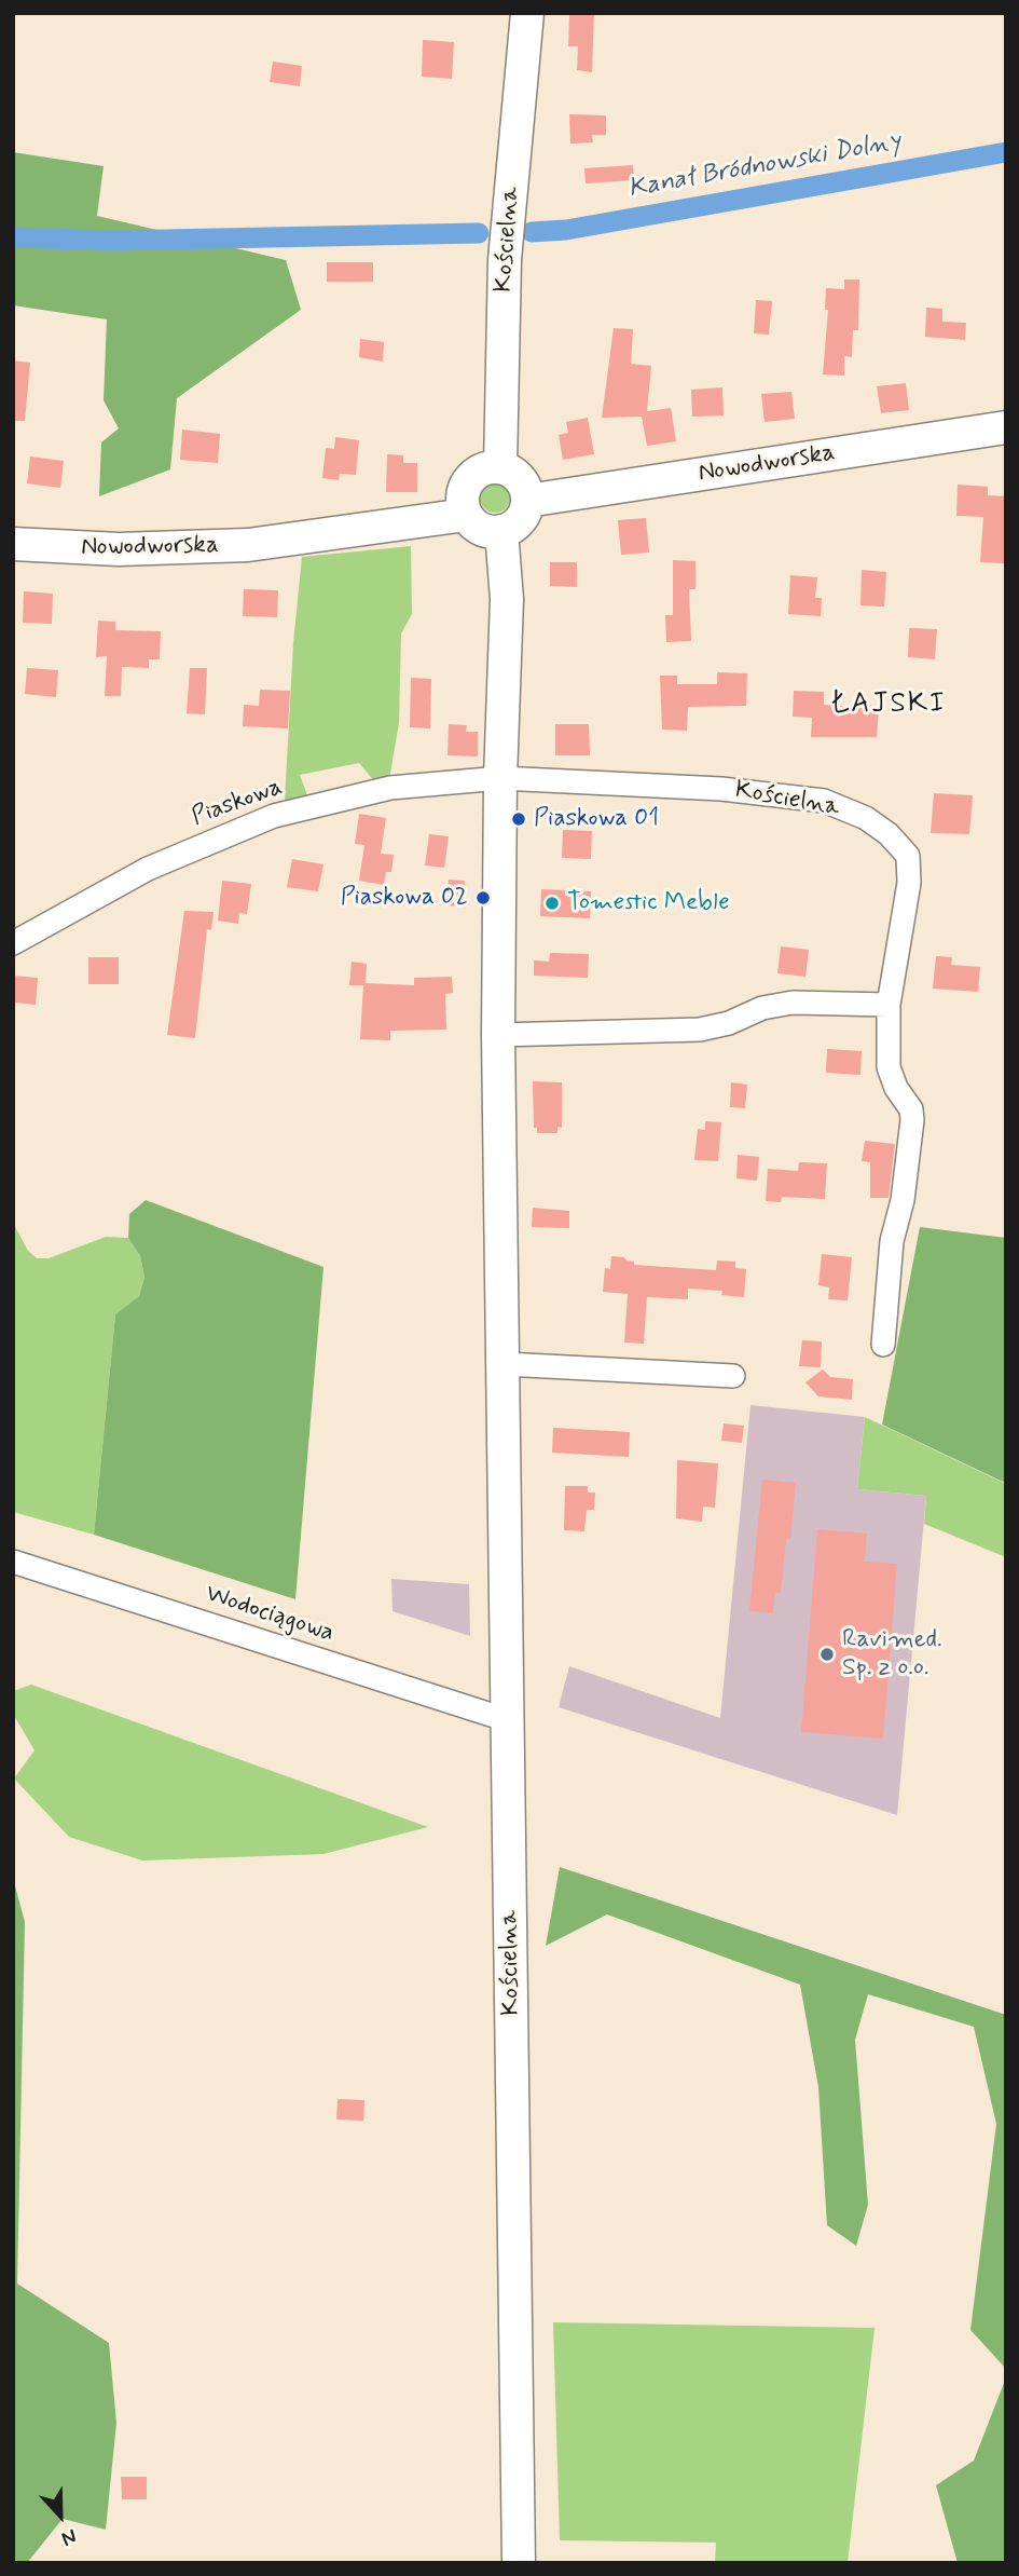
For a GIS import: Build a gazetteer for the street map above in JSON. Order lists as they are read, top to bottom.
{
  "streets": {
    "street": [
      "Kościelna",
      "Nowodworska",
      "Piaskowa",
      "Wodociągowa"
    ]
  },
  "crossings": [
    ["Kościelna", "Nowodworska"],
    ["Kościelna", "Piaskowa"],
    ["Kościelna", "Wodociągowa"]
  ],
  "districts": ["ŁAJSKI"],
  "water": ["Kanał Bródnowski Dolny"],
  "places": [
    "Piaskowa 01",
    "Piaskowa 02",
    "Tomestic Meble",
    "Ravimed. Sp. z o.o."
  ],
  "north": "bottom"
}
